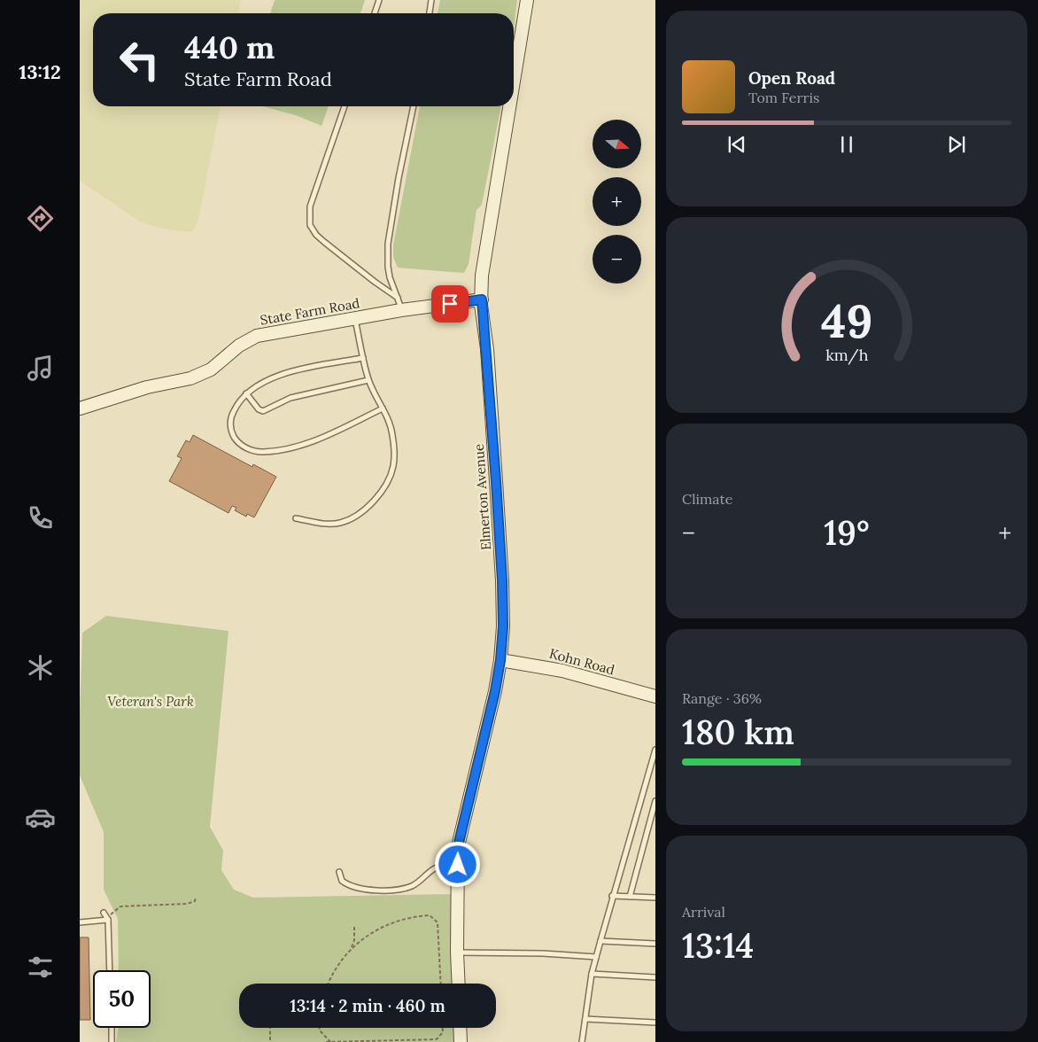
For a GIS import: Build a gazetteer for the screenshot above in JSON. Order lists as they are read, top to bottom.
{
  "streets": {
    "main road": ["State Farm Road", "Elmerton Avenue", "Kohn Road"]
  },
  "crossings": [
    ["State Farm Road", "Elmerton Avenue"],
    ["Elmerton Avenue", "Kohn Road"]
  ],
  "parks": ["Veteran's Park"],
  "north": "right",
  "page": {
    "tabs": "13:12",
    "turn": ["440 m", "State Farm Road"],
    "song": ["Open Road", "Tom Ferris"],
    "map_buttons": ["+", "−"],
    "tile": [
      "Climate",
      ["Range · 36%", "180 km"],
      ["Arrival", "13:14"]
    ],
    "heat": ["−", "19°", "+"],
    "limit": "50",
    "trip": "13:14 · 2 min · 460 m",
    "gauge": ["49", "km/h"]
  }
}
